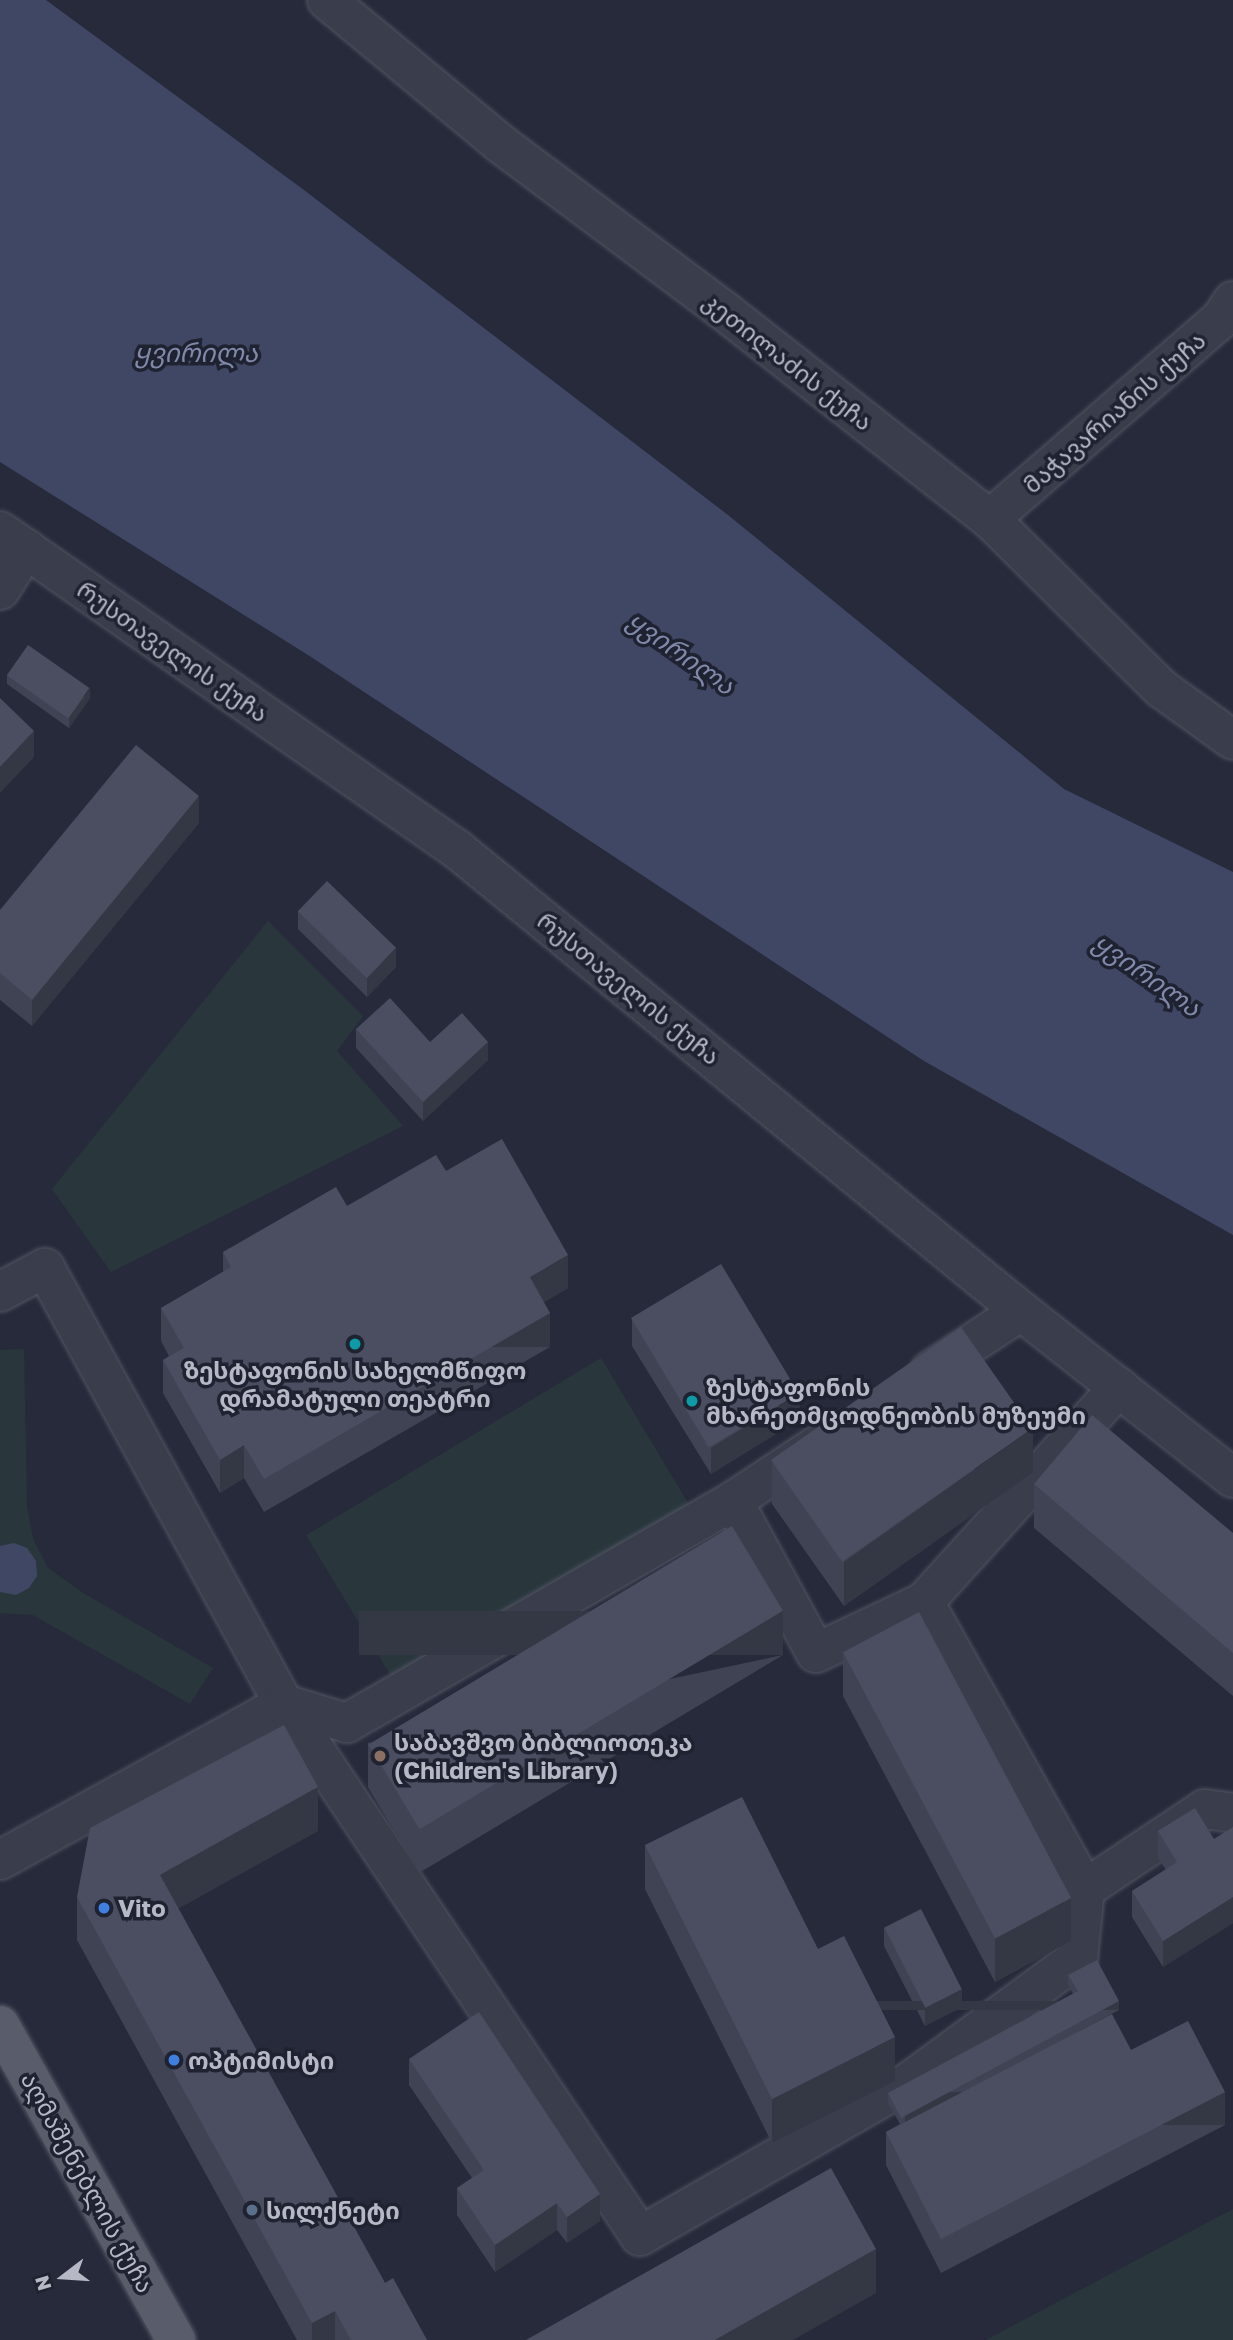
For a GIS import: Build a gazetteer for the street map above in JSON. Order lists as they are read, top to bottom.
{
  "streets": {
    "main road": ["აღმაშენებლის ქუჩა"],
    "street": ["კეთილაძის ქუჩა", "მაჭავარიანის ქუჩა", "რუსთაველის ქუჩა"]
  },
  "crossings": [
    ["კეთილაძის ქუჩა", "მაჭავარიანის ქუჩა"]
  ],
  "water": ["ყვირილა"],
  "places": [
    "ზესტაფონის სახელმწიფო დრამატული თეატრი",
    "ზესტაფონის მხარეთმცოდნეობის მუზეუმი",
    "საბავშვო ბიბლიოთეკა (Children's Library)",
    "Vito",
    "ოპტიმისტი",
    "სილქნეტი"
  ],
  "north": "left"
}
